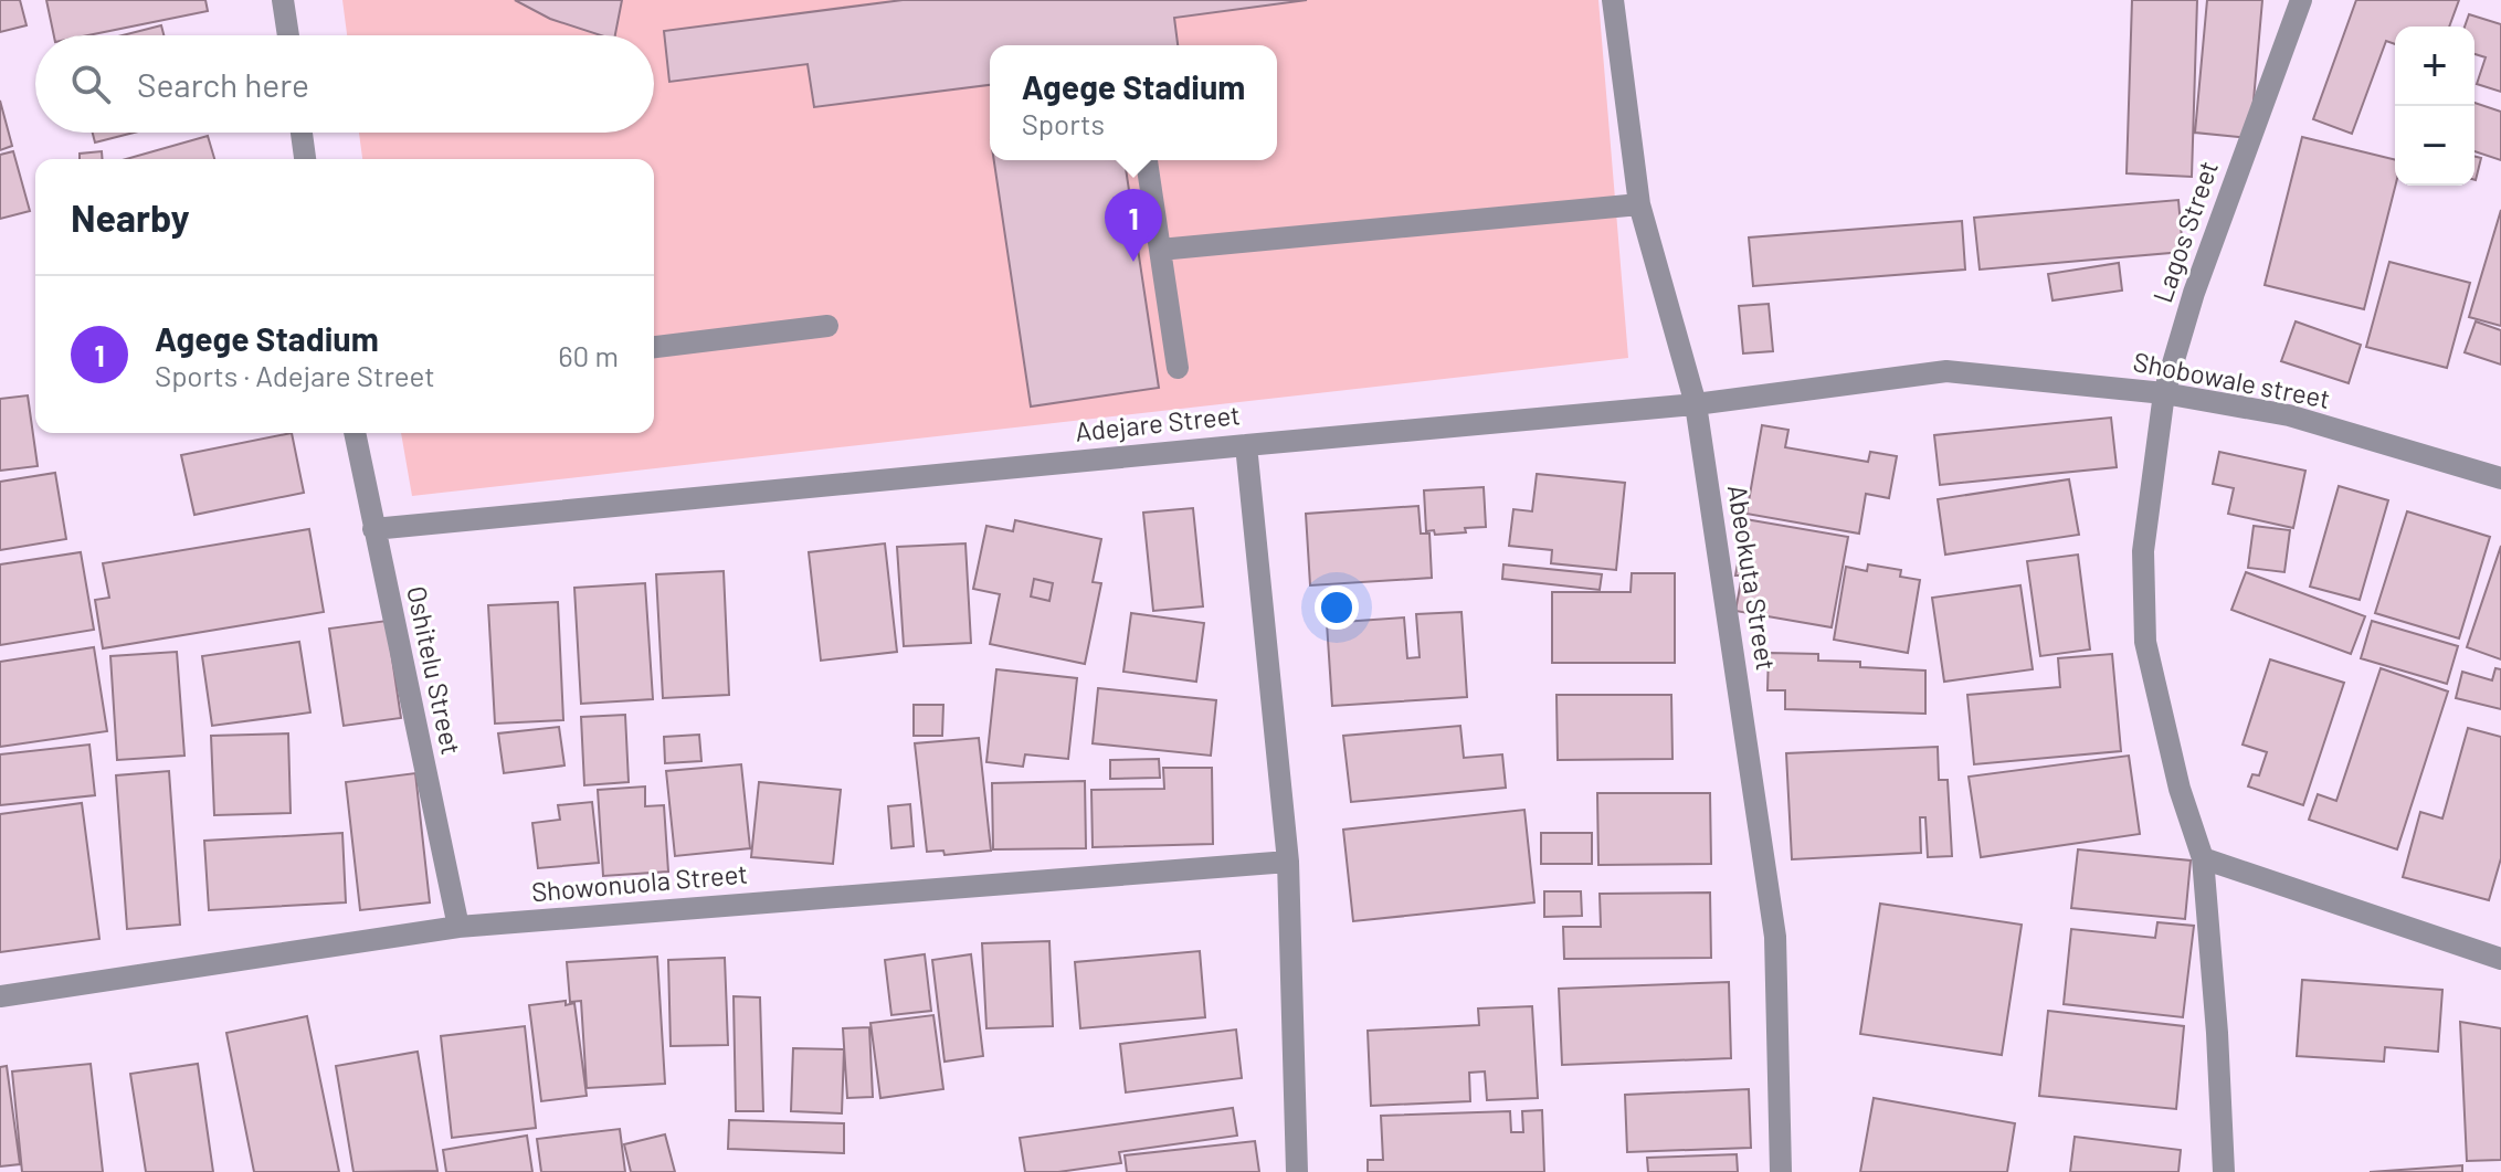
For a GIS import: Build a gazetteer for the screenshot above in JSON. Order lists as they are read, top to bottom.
{
  "streets": {
    "street": [
      "Lagos Street",
      "Shobowale street",
      "Adejare Street",
      "Abeokuta Street",
      "Oshitelu Street",
      "Showonuola Street"
    ]
  },
  "crossings": [
    ["Lagos Street", "Shobowale street"],
    ["Shobowale street", "Adejare Street"],
    ["Adejare Street", "Abeokuta Street"],
    ["Adejare Street", "Oshitelu Street"],
    ["Oshitelu Street", "Showonuola Street"]
  ],
  "page": {
    "map_buttons": ["+", "−"],
    "search": "Search here",
    "popup": ["Agege Stadium", "Sports"],
    "heading": "Nearby",
    "pins": "1",
    "list": [
      {
        "mark": "1",
        "name": "Agege Stadium",
        "note": "Sports · Adejare Street",
        "value": "60 m"
      }
    ]
  }
}
